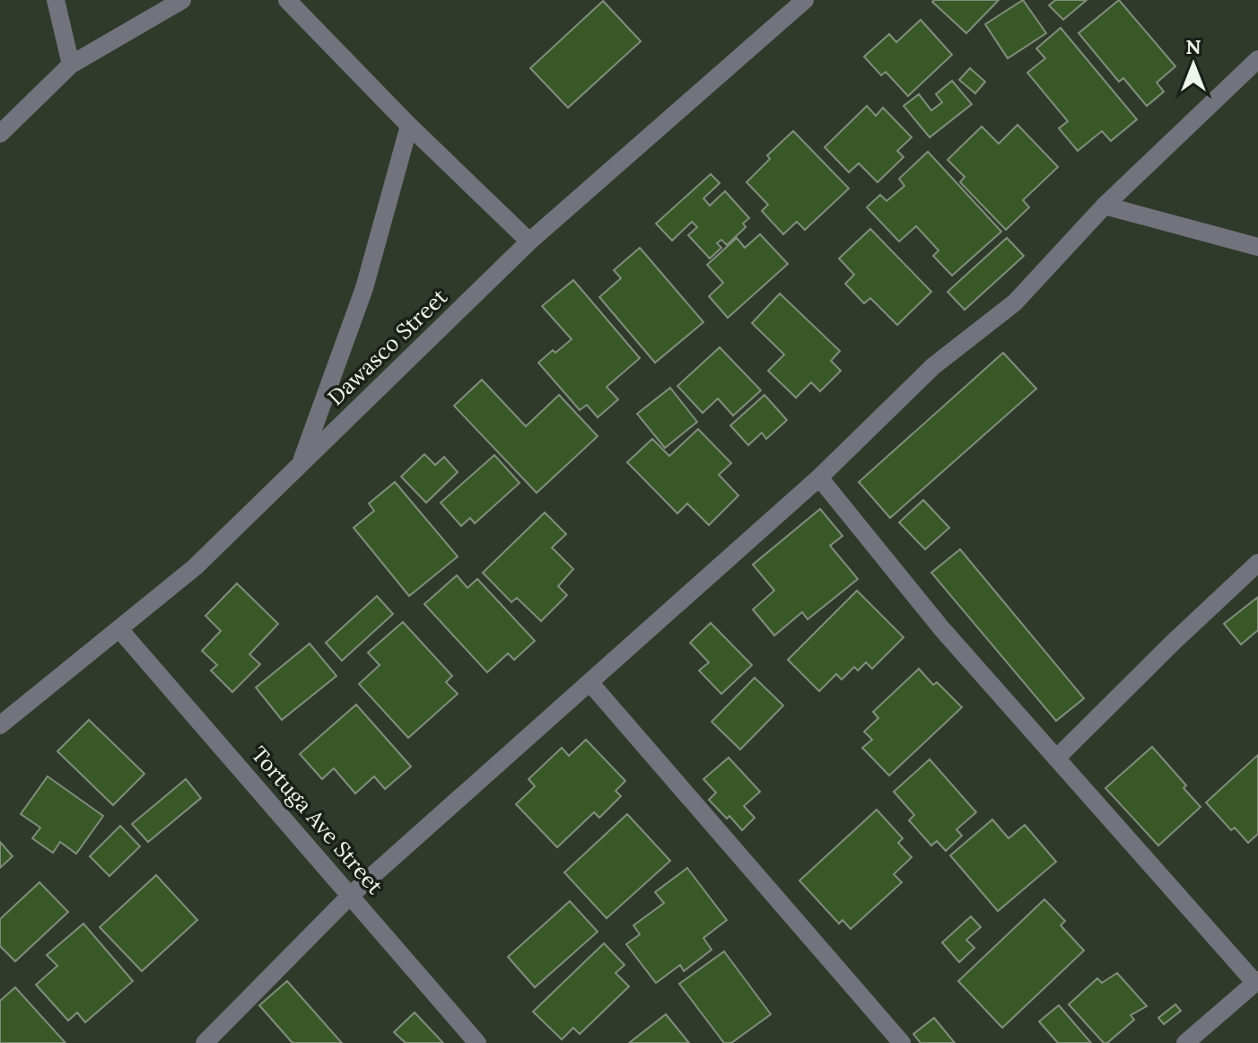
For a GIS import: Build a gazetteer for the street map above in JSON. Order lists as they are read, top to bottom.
{
  "streets": {
    "street": ["Dawasco Street", "Tortuga Ave Street"]
  },
  "crossings": [
    ["Dawasco Street", "Tortuga Ave Street"]
  ],
  "north": "top"
}
